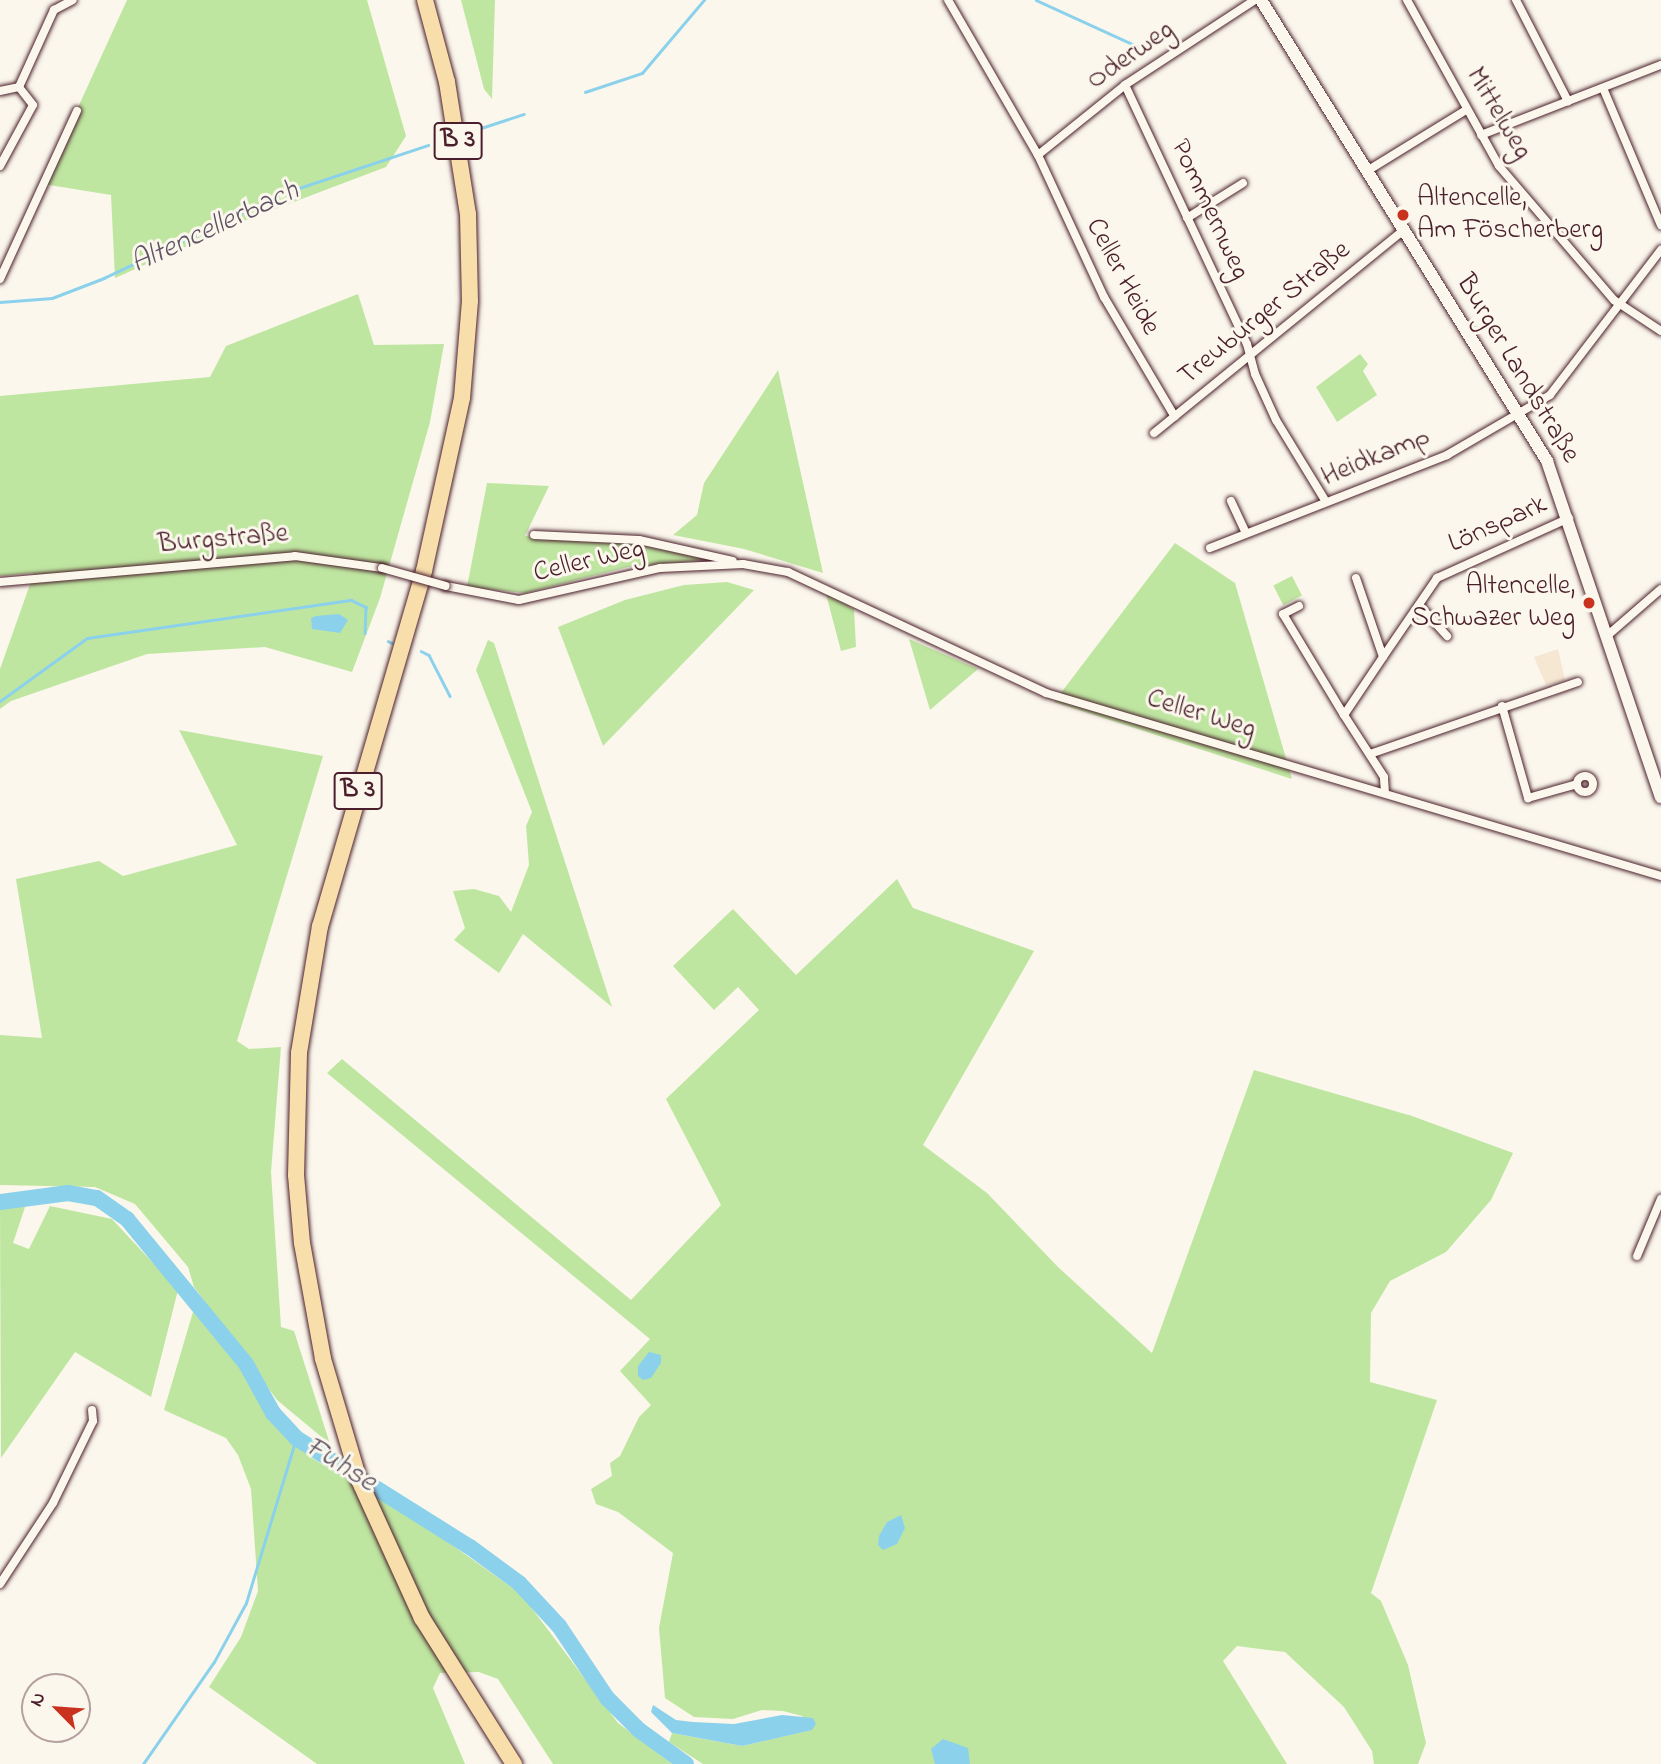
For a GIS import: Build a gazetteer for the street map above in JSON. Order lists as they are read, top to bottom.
{
  "streets": {
    "highway": ["B 3"],
    "street": [
      "Oderweg",
      "Mittelweg",
      "Pommernweg",
      "Celler Heide",
      "Treuburger Straße",
      "Burger Landstraße",
      "Heidkamp",
      "Lönspark",
      "Burgstraße",
      "Celler Weg"
    ]
  },
  "crossings": [
    ["Oderweg", "Pommernweg"],
    ["Oderweg", "Celler Heide"],
    ["Mittelweg", "Heidkamp"],
    ["Pommernweg", "Treuburger Straße"],
    ["Pommernweg", "Heidkamp"],
    ["Celler Heide", "Treuburger Straße"],
    ["Treuburger Straße", "Burger Landstraße"],
    ["Burger Landstraße", "Heidkamp"],
    ["Burger Landstraße", "Lönspark"],
    ["Burgstraße", "Celler Weg"]
  ],
  "water": ["Altencellerbach", "Fuhse"],
  "places": ["Altencelle, Am Föscherberg", "Altencelle, Schwazer Weg"],
  "north": "top left"
}
